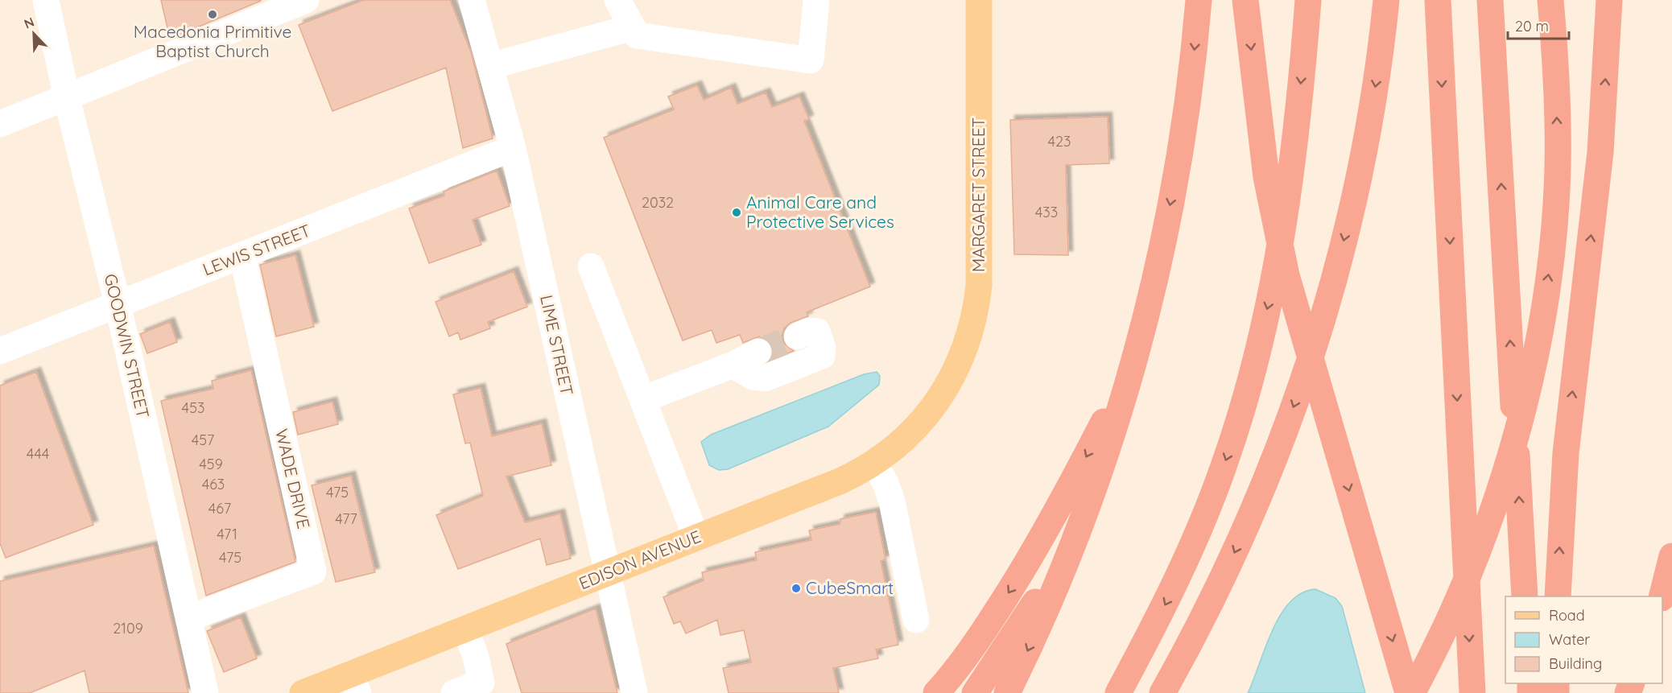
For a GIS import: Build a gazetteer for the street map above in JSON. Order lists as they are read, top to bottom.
{
  "streets": {
    "main road": ["MARGARET STREET", "EDISON AVENUE"],
    "street": [
      "LEWIS STREET",
      "LIME STREET",
      "GOODWIN STREET",
      "WADE DRIVE"
    ]
  },
  "crossings": [
    ["MARGARET STREET", "EDISON AVENUE"],
    ["LEWIS STREET", "LIME STREET"],
    ["LEWIS STREET", "GOODWIN STREET"],
    ["LEWIS STREET", "WADE DRIVE"],
    ["LIME STREET", "EDISON AVENUE"],
    ["GOODWIN STREET", "WADE DRIVE"]
  ],
  "places": ["Macedonia Primitive Baptist Church", "Animal Care and Protective Services", "CubeSmart"],
  "house_numbers": [
    "423",
    "2032",
    "433",
    "453",
    "457",
    "444",
    "459",
    "463",
    "475",
    "467",
    "477",
    "471",
    "475",
    "2109"
  ],
  "legend": ["Road", "Water", "Building"],
  "scale_bar": "20 m",
  "north": "top left"
}
